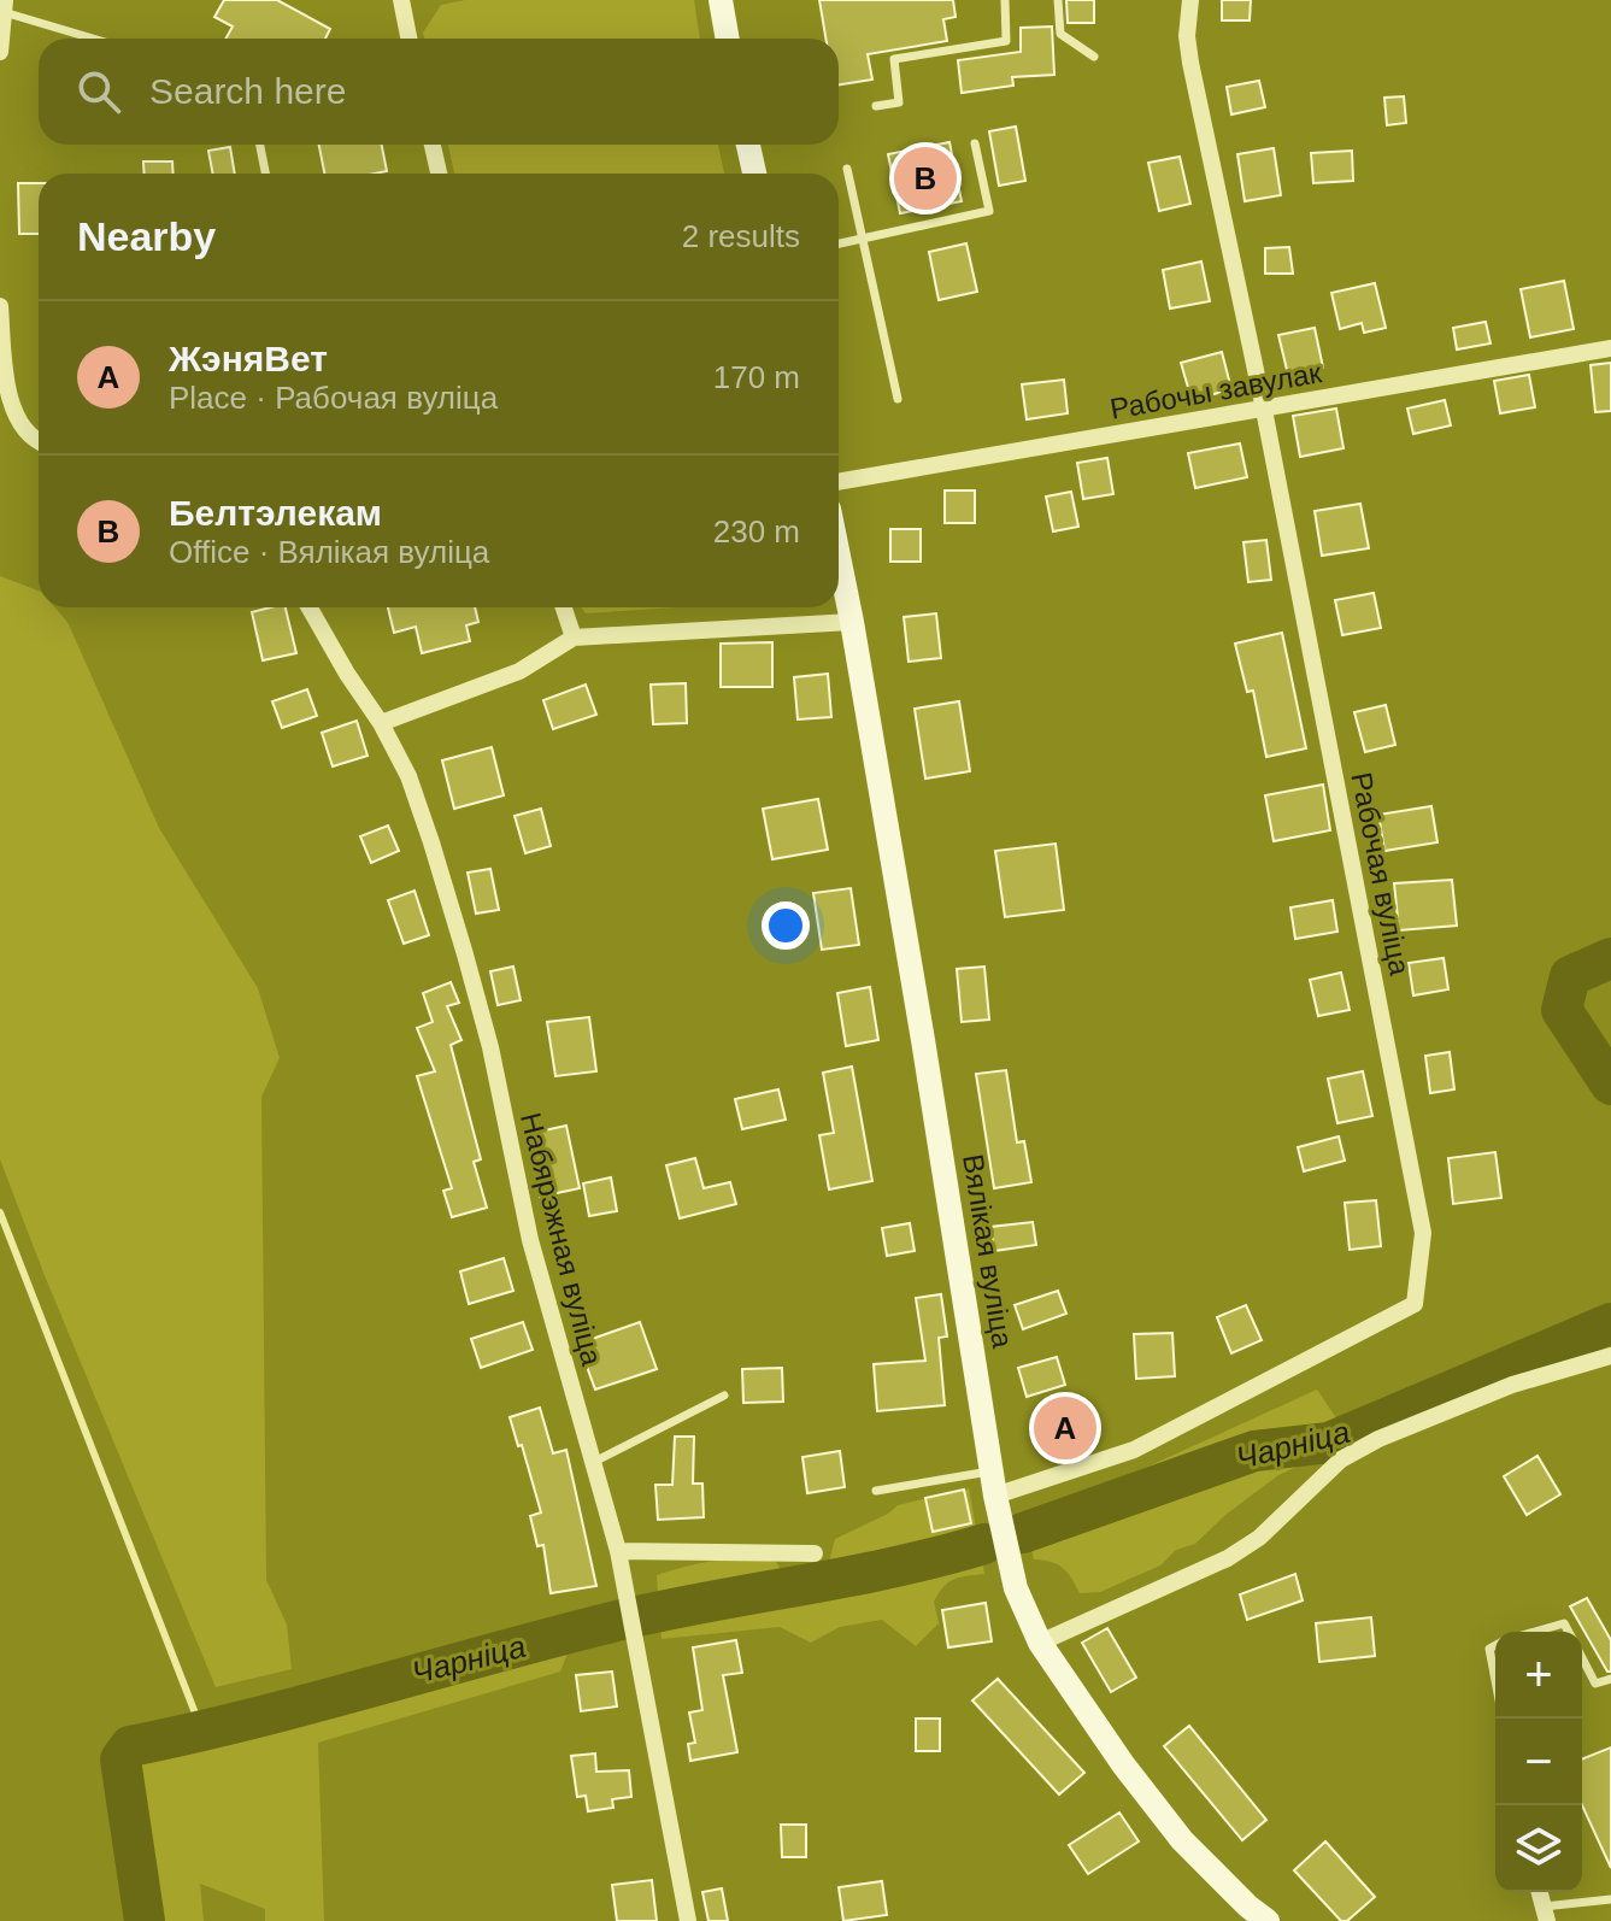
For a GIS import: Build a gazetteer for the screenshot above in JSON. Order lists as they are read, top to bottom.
{
  "streets": {
    "main road": ["Вялікая вуліца"],
    "street": ["Рабочы завулак", "Рабочая вуліца", "Набярэжная вуліца"]
  },
  "crossings": [
    ["Рабочы завулак", "Рабочая вуліца"],
    ["Рабочая вуліца", "Вялікая вуліца"]
  ],
  "water": ["Чарніца"],
  "page": {
    "search": "Search here",
    "pins": ["B", "A"],
    "heading": ["Nearby", "2 results"],
    "list": [
      {
        "mark": "A",
        "name": "ЖэняВет",
        "note": "Place · Рабочая вуліца",
        "value": "170 m"
      },
      {
        "mark": "B",
        "name": "Белтэлекам",
        "note": "Office · Вялікая вуліца",
        "value": "230 m"
      }
    ],
    "map_buttons": ["+", "−"]
  }
}
